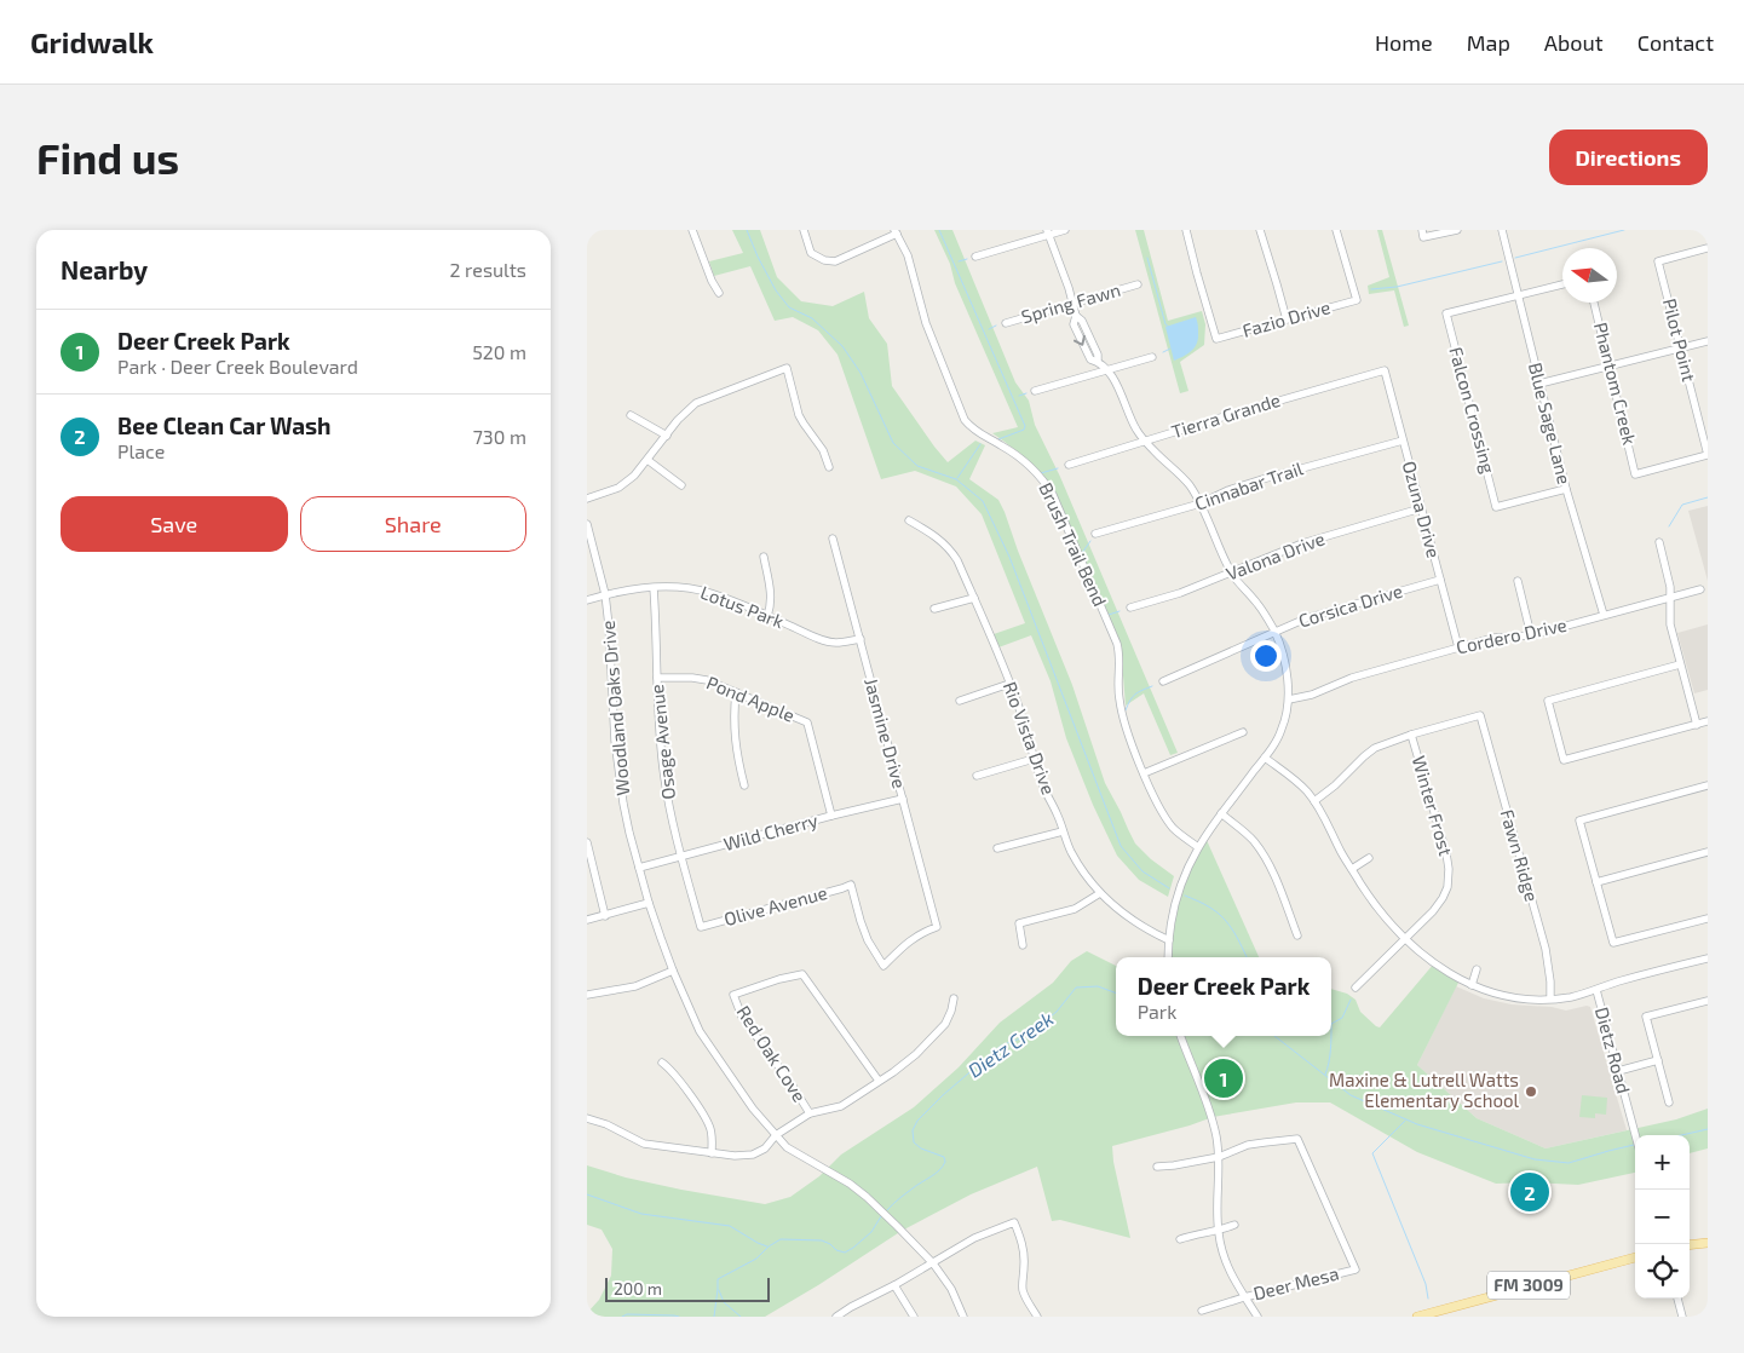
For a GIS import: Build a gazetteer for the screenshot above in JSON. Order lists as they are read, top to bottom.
{
  "streets": {
    "main road": ["FM 3009"],
    "street": [
      "Spring Fawn",
      "Fazio Drive",
      "Pilot Point",
      "Phantom Creek",
      "Falcon Crossing",
      "Tierra Grande",
      "Blue Sage Lane",
      "Cinnabar Trail",
      "Ozuna Drive",
      "Brush Trail Bend",
      "Valona Drive",
      "Corsica Drive",
      "Lotus Park",
      "Cordero Drive",
      "Pond Apple",
      "Woodland Oaks Drive",
      "Jasmine Drive",
      "Rio Vista Drive",
      "Osage Avenue",
      "Winter Frost",
      "Wild Cherry",
      "Fawn Ridge",
      "Olive Avenue",
      "Dietz Road",
      "Red Oak Cove",
      "Deer Mesa"
    ]
  },
  "crossings": [
    ["Pilot Point", "Phantom Creek"],
    ["Falcon Crossing", "Blue Sage Lane"],
    ["Tierra Grande", "Ozuna Drive"],
    ["Blue Sage Lane", "Cordero Drive"],
    ["Cinnabar Trail", "Ozuna Drive"],
    ["Ozuna Drive", "Valona Drive"],
    ["Ozuna Drive", "Corsica Drive"],
    ["Ozuna Drive", "Cordero Drive"],
    ["Lotus Park", "Woodland Oaks Drive"],
    ["Lotus Park", "Jasmine Drive"],
    ["Lotus Park", "Osage Avenue"],
    ["Pond Apple", "Osage Avenue"],
    ["Pond Apple", "Wild Cherry"],
    ["Woodland Oaks Drive", "Wild Cherry"],
    ["Jasmine Drive", "Wild Cherry"],
    ["Jasmine Drive", "Olive Avenue"],
    ["Osage Avenue", "Wild Cherry"],
    ["Osage Avenue", "Olive Avenue"],
    ["Winter Frost", "Fawn Ridge"]
  ],
  "water": ["Dietz Creek"],
  "places": ["Maxine & Lutrell Watts Elementary School"],
  "scale_bar": "200 m",
  "north": "left",
  "page": {
    "header": "Gridwalk",
    "nav": [
      "Home",
      "Map",
      "About",
      "Contact"
    ],
    "buttons": [
      "Directions",
      ["Save", "Share"]
    ],
    "title": "Find us",
    "heading": ["Nearby", "2 results"],
    "list": [
      {
        "mark": "1",
        "name": "Deer Creek Park",
        "note": "Park · Deer Creek Boulevard",
        "value": "520 m"
      },
      {
        "mark": "2",
        "name": "Bee Clean Car Wash",
        "note": "Place",
        "value": "730 m"
      }
    ],
    "popup": ["Deer Creek Park", "Park"],
    "pins": ["1", "2"],
    "map_buttons": ["+", "−"],
    "scale": "200 m"
  }
}
